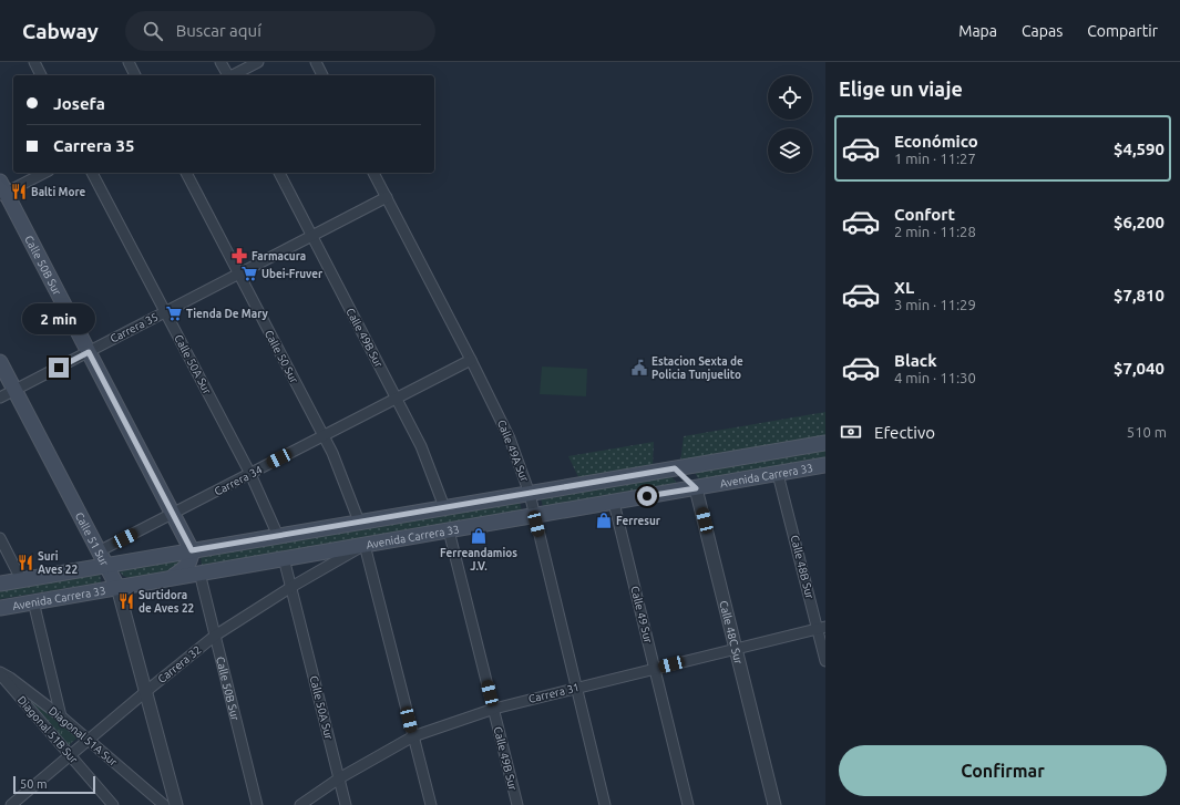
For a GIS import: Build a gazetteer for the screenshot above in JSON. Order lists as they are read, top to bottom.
{
  "streets": {
    "main road": ["Calle 50B Sur", "Avenida Carrera 33", "Calle 51 Sur"],
    "street": [
      "Carrera 35",
      "Calle 49B Sur",
      "Calle 50 Sur",
      "Calle 50A Sur",
      "Calle 49A Sur",
      "Carrera 34",
      "Calle 48B Sur",
      "Calle 49 Sur",
      "Calle 48C Sur",
      "Carrera 32",
      "Carrera 31",
      "Diagonal 51B Sur",
      "Diagonal 51A Sur"
    ]
  },
  "crossings": [
    ["Calle 50B Sur", "Carrera 35"],
    ["Calle 50B Sur", "Avenida Carrera 33"],
    ["Calle 50B Sur", "Carrera 34"],
    ["Calle 50B Sur", "Carrera 32"],
    ["Carrera 35", "Calle 49B Sur"],
    ["Carrera 35", "Calle 50 Sur"],
    ["Carrera 35", "Calle 50A Sur"],
    ["Carrera 35", "Calle 49A Sur"],
    ["Carrera 35", "Calle 51 Sur"],
    ["Calle 49B Sur", "Avenida Carrera 33"],
    ["Calle 49B Sur", "Carrera 34"],
    ["Calle 49B Sur", "Carrera 31"],
    ["Calle 50 Sur", "Avenida Carrera 33"],
    ["Calle 50 Sur", "Carrera 34"],
    ["Calle 50A Sur", "Avenida Carrera 33"],
    ["Calle 50A Sur", "Carrera 34"],
    ["Calle 50A Sur", "Carrera 32"],
    ["Calle 50A Sur", "Carrera 31"],
    ["Calle 49A Sur", "Avenida Carrera 33"],
    ["Calle 49A Sur", "Carrera 34"],
    ["Calle 49A Sur", "Carrera 31"],
    ["Avenida Carrera 33", "Calle 51 Sur"],
    ["Avenida Carrera 33", "Calle 48B Sur"],
    ["Avenida Carrera 33", "Calle 49 Sur"],
    ["Avenida Carrera 33", "Calle 48C Sur"],
    ["Avenida Carrera 33", "Carrera 32"],
    ["Carrera 34", "Calle 51 Sur"],
    ["Calle 51 Sur", "Carrera 32"],
    ["Calle 48B Sur", "Carrera 31"],
    ["Calle 49 Sur", "Carrera 31"],
    ["Calle 48C Sur", "Carrera 31"],
    ["Carrera 32", "Diagonal 51B Sur"],
    ["Carrera 32", "Diagonal 51A Sur"],
    ["Diagonal 51B Sur", "Diagonal 51A Sur"]
  ],
  "places": {
    "restaurant": ["Balti More", "Suri Aves 22", "Surtidora de Aves 22"],
    "pharmacy": ["Farmacura"],
    "supermarket": ["Ubei-Fruver", "Tienda De Mary"],
    "public building": ["Estacion Sexta de Policia Tunjuelito"],
    "shop": ["Ferresur", "Ferreandamios J.V."]
  },
  "scale_bar": "50 m",
  "page": {
    "header": "Cabway",
    "search": "Buscar aquí",
    "nav": ["Mapa", "Capas", "Compartir"],
    "heading": "Elige un viaje",
    "banner": ["Josefa", "Carrera 35"],
    "list": [
      {
        "name": "Económico",
        "note": "1 min · 11:27",
        "value": "$4,590"
      },
      {
        "name": "Confort",
        "note": "2 min · 11:28",
        "value": "$6,200"
      },
      {
        "name": "XL",
        "note": "3 min · 11:29",
        "value": "$7,810"
      },
      {
        "name": "Black",
        "note": "4 min · 11:30",
        "value": "$7,040"
      }
    ],
    "bubble": "2 min",
    "pay": ["Efectivo", "510 m"],
    "buttons": "Confirmar",
    "scale": "50 m"
  }
}
